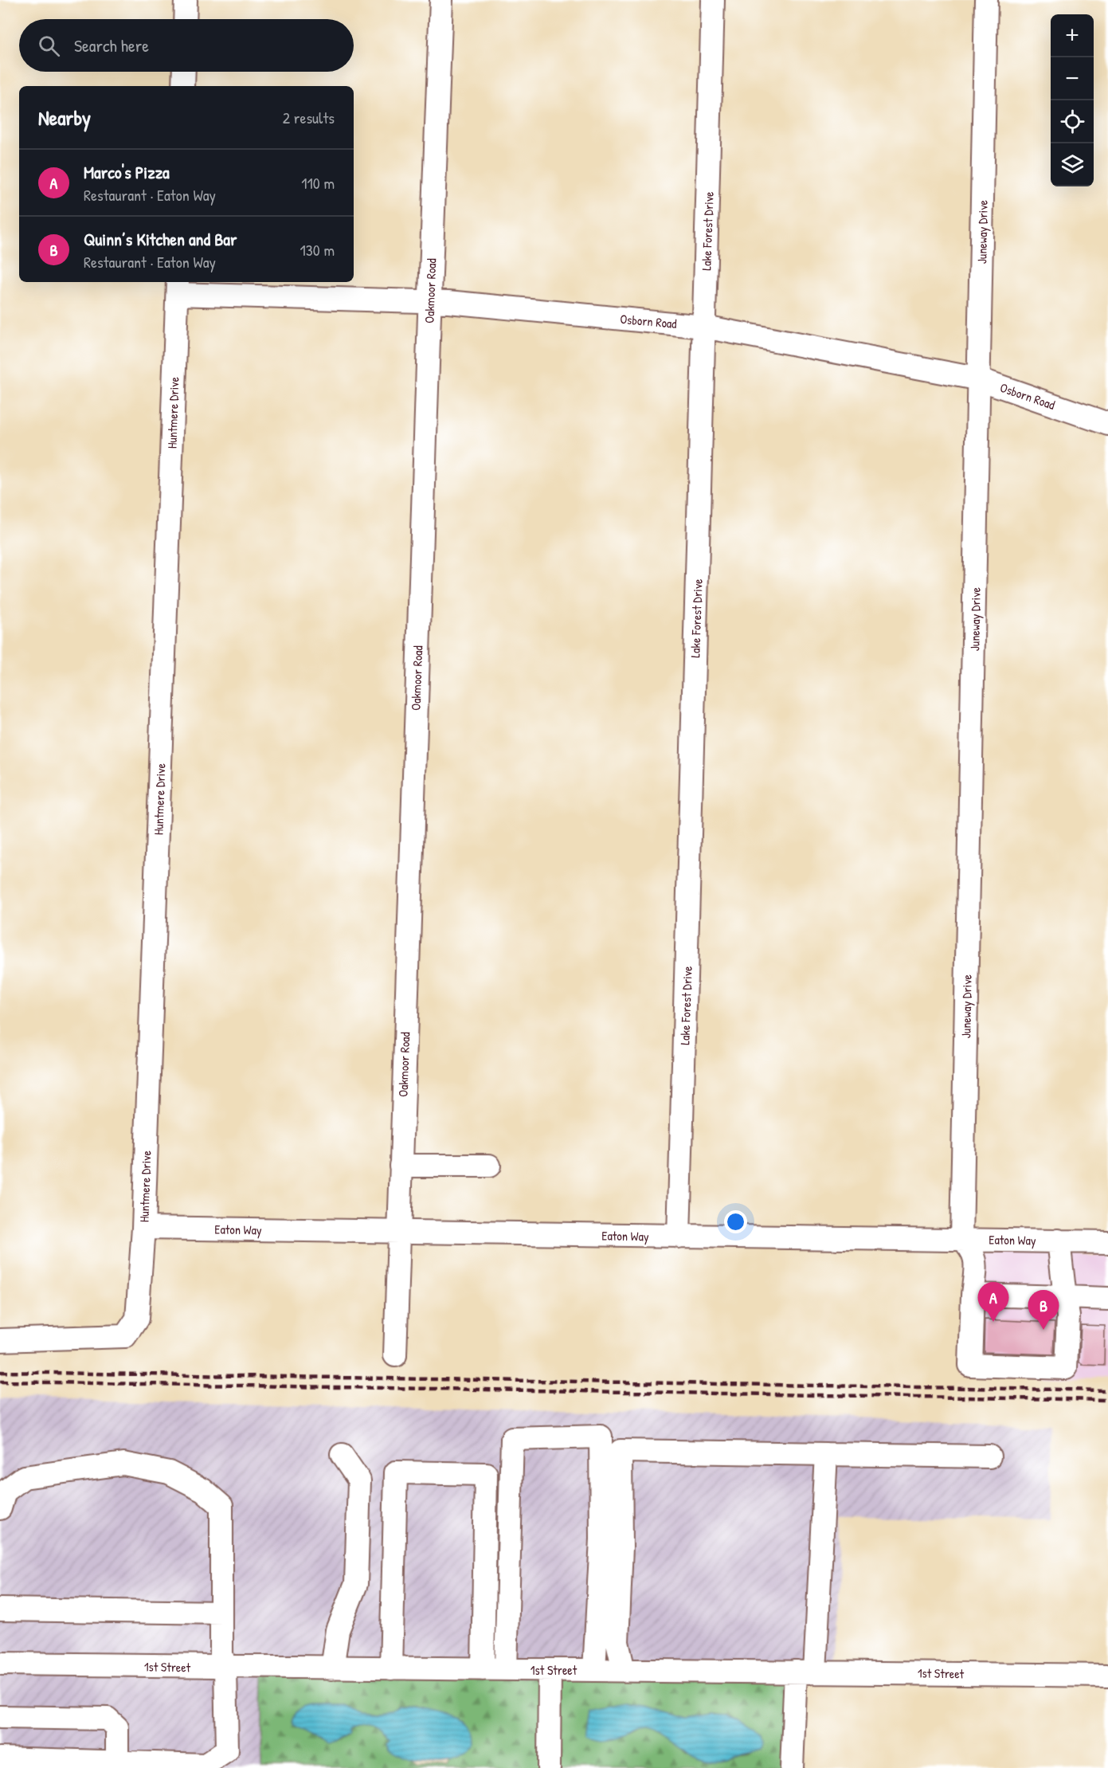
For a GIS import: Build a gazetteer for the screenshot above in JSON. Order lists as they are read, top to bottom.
{
  "streets": {
    "street": [
      "Lake Forest Drive",
      "Juneway Drive",
      "Oakmoor Road",
      "Osborn Road",
      "Huntmere Drive",
      "Eaton Way",
      "1st Street"
    ]
  },
  "crossings": [
    ["Lake Forest Drive", "Osborn Road"],
    ["Lake Forest Drive", "Eaton Way"],
    ["Juneway Drive", "Osborn Road"],
    ["Juneway Drive", "Eaton Way"],
    ["Oakmoor Road", "Osborn Road"],
    ["Oakmoor Road", "Eaton Way"],
    ["Osborn Road", "Huntmere Drive"],
    ["Huntmere Drive", "Eaton Way"]
  ],
  "page": {
    "map_buttons": ["+", "−"],
    "search": "Search here",
    "heading": ["Nearby", "2 results"],
    "list": [
      {
        "mark": "A",
        "name": "Marco's Pizza",
        "note": "Restaurant · Eaton Way",
        "value": "110 m"
      },
      {
        "mark": "B",
        "name": "Quinn’s Kitchen and Bar",
        "note": "Restaurant · Eaton Way",
        "value": "130 m"
      }
    ],
    "pins": ["A", "B"]
  }
}
